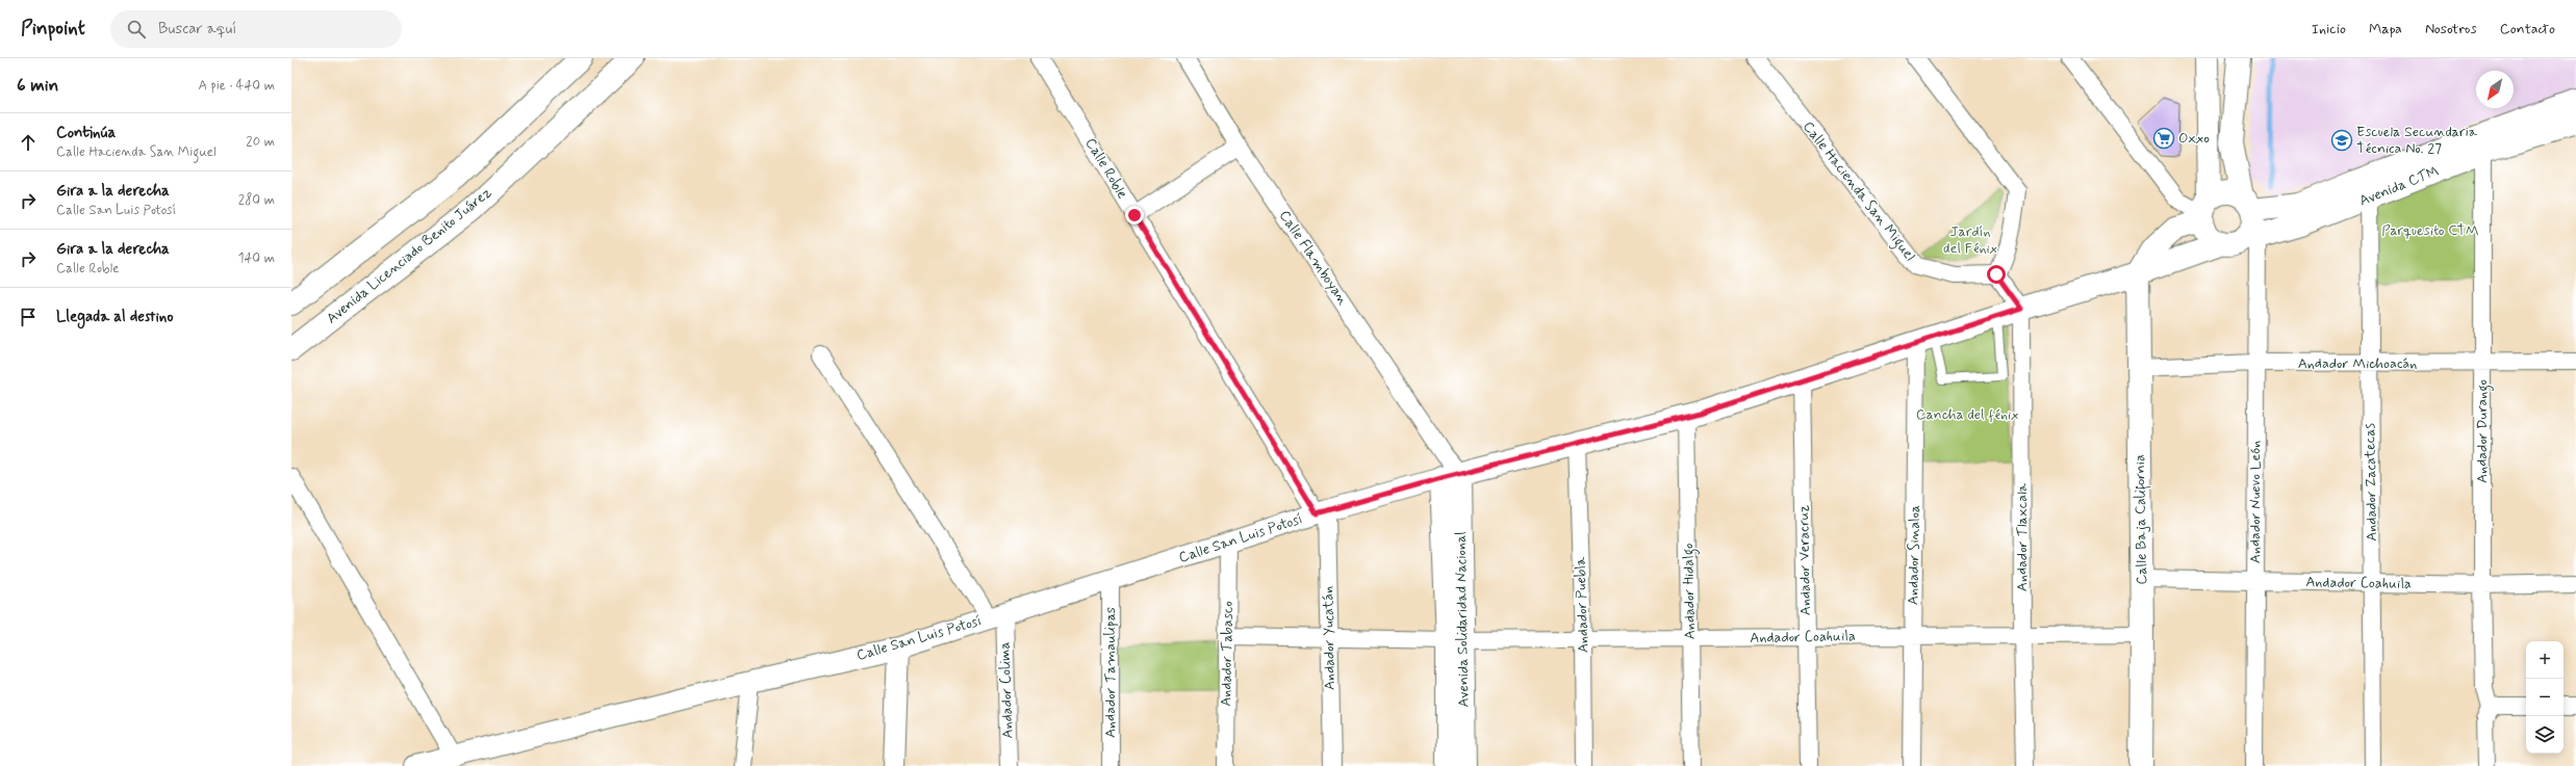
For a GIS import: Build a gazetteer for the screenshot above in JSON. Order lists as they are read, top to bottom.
{
  "streets": {
    "main road": [
      "Avenida CTM",
      "Avenida Licenciado Benito Juárez",
      "Calle Baja California",
      "Calle San Luis Potosí",
      "Avenida Solidaridad Nacional"
    ],
    "street": [
      "Calle Roble",
      "Calle Hacienda San Miguel",
      "Calle Flamboyan",
      "Andador Michoacán",
      "Andador Durango",
      "Andador Zacatecas",
      "Andador Nuevo León",
      "Andador Tlaxcala",
      "Andador Sinaloa",
      "Andador Veracruz",
      "Andador Coahuila",
      "Andador Hidalgo",
      "Andador Puebla",
      "Andador Yucatán",
      "Andador Tabasco",
      "Andador Tamaulipas",
      "Andador Colima"
    ]
  },
  "crossings": [
    ["Calle Roble", "Calle San Luis Potosí"],
    ["Calle Roble", "Andador Yucatán"],
    ["Avenida CTM", "Andador Durango"],
    ["Avenida CTM", "Andador Zacatecas"],
    ["Avenida CTM", "Andador Nuevo León"],
    ["Avenida CTM", "Calle San Luis Potosí"],
    ["Calle Flamboyan", "Calle San Luis Potosí"],
    ["Calle Flamboyan", "Avenida Solidaridad Nacional"],
    ["Andador Michoacán", "Andador Durango"],
    ["Andador Michoacán", "Andador Zacatecas"],
    ["Andador Michoacán", "Andador Nuevo León"],
    ["Andador Michoacán", "Calle Baja California"],
    ["Andador Durango", "Andador Coahuila"],
    ["Andador Zacatecas", "Andador Coahuila"],
    ["Andador Nuevo León", "Calle San Luis Potosí"],
    ["Andador Nuevo León", "Andador Coahuila"],
    ["Calle Baja California", "Calle San Luis Potosí"],
    ["Calle Baja California", "Andador Coahuila"],
    ["Andador Tlaxcala", "Calle San Luis Potosí"],
    ["Andador Tlaxcala", "Andador Coahuila"],
    ["Calle San Luis Potosí", "Andador Sinaloa"],
    ["Calle San Luis Potosí", "Andador Veracruz"],
    ["Calle San Luis Potosí", "Andador Hidalgo"],
    ["Calle San Luis Potosí", "Andador Puebla"],
    ["Calle San Luis Potosí", "Avenida Solidaridad Nacional"],
    ["Calle San Luis Potosí", "Andador Yucatán"],
    ["Calle San Luis Potosí", "Andador Tabasco"],
    ["Calle San Luis Potosí", "Andador Tamaulipas"],
    ["Calle San Luis Potosí", "Andador Colima"],
    ["Andador Sinaloa", "Andador Coahuila"],
    ["Andador Veracruz", "Andador Coahuila"],
    ["Andador Coahuila", "Andador Hidalgo"],
    ["Andador Coahuila", "Andador Puebla"],
    ["Andador Coahuila", "Avenida Solidaridad Nacional"],
    ["Andador Coahuila", "Andador Yucatán"],
    ["Andador Coahuila", "Andador Tabasco"]
  ],
  "parks": ["Parquesito CTM", "Jardín del Fénix", "Cancha del fénix"],
  "places": {
    "supermarket": ["Oxxo"],
    "school or university": ["Escuela Secundaria Técnica No. 27"]
  },
  "north": "bottom left",
  "page": {
    "header": "Pinpoint",
    "search": "Buscar aquí",
    "nav": [
      "Inicio",
      "Mapa",
      "Nosotros",
      "Contacto"
    ],
    "heading": ["6 min", "A pie · 440 m"],
    "list": [
      ["Continúa", "Calle Hacienda San Miguel", "20 m"],
      ["Gira a la derecha", "Calle San Luis Potosí", "280 m"],
      ["Gira a la derecha", "Calle Roble", "140 m"],
      "Llegada al destino"
    ],
    "map_buttons": ["+", "−"]
  }
}
